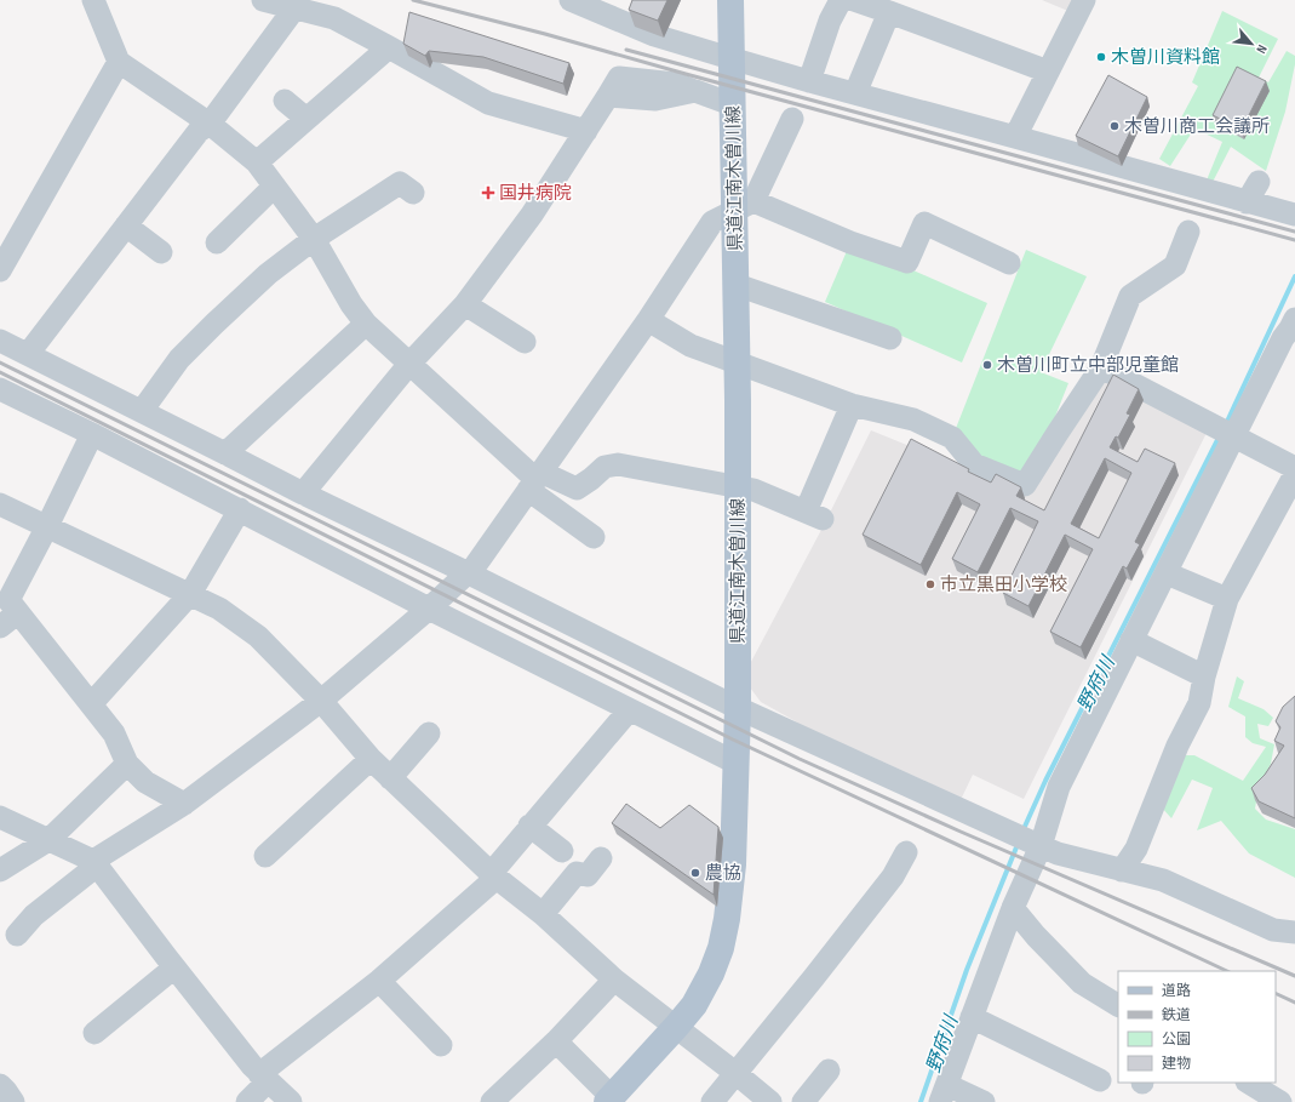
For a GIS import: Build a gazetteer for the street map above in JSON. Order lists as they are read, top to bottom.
{
  "streets": {
    "main road": ["県道江南木曽川線"]
  },
  "water": ["野府川"],
  "places": {
    "other": [
      "木曽川資料館",
      "木曽川商工会議所",
      "木曽川町立中部児童館",
      "市立黒田小学校",
      "農協"
    ],
    "health": ["国井病院"]
  },
  "legend": [
    "道路",
    "鉄道",
    "公園",
    "建物"
  ],
  "north": "bottom right"
}
